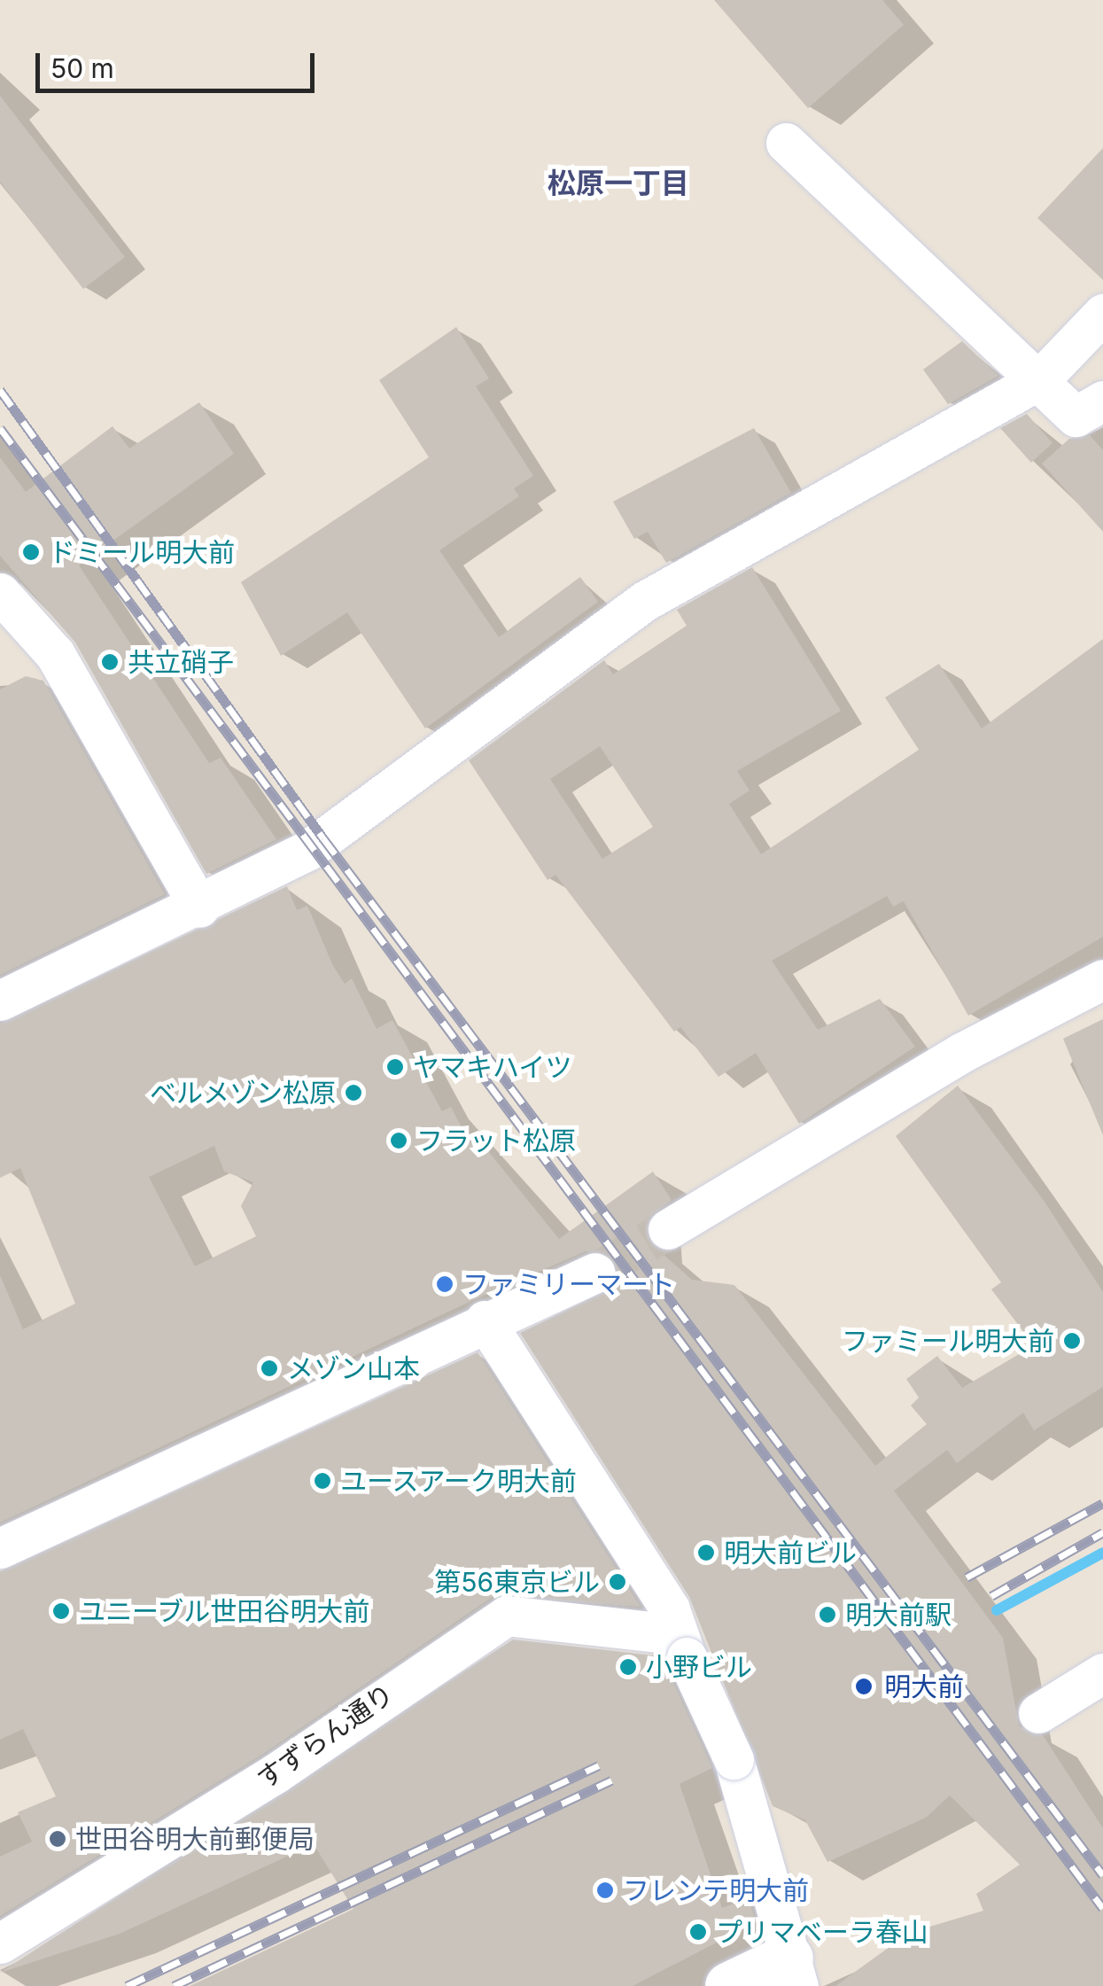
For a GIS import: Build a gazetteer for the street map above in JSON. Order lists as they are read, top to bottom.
{
  "streets": {
    "street": ["すずらん通り"]
  },
  "districts": ["松原一丁目"],
  "places": [
    "ドミール明大前",
    "共立硝子",
    "ヤマキハイツ",
    "ベルメゾン松原",
    "フラット松原",
    "ファミリーマート",
    "ファミール明大前",
    "メゾン山本",
    "ユースアーク明大前",
    "明大前ビル",
    "第56東京ビル",
    "ユニーブル世田谷明大前",
    "明大前駅",
    "小野ビル",
    "明大前",
    "世田谷明大前郵便局",
    "フレンテ明大前",
    "プリマベーラ春山"
  ],
  "scale_bar": "50 m"
}
